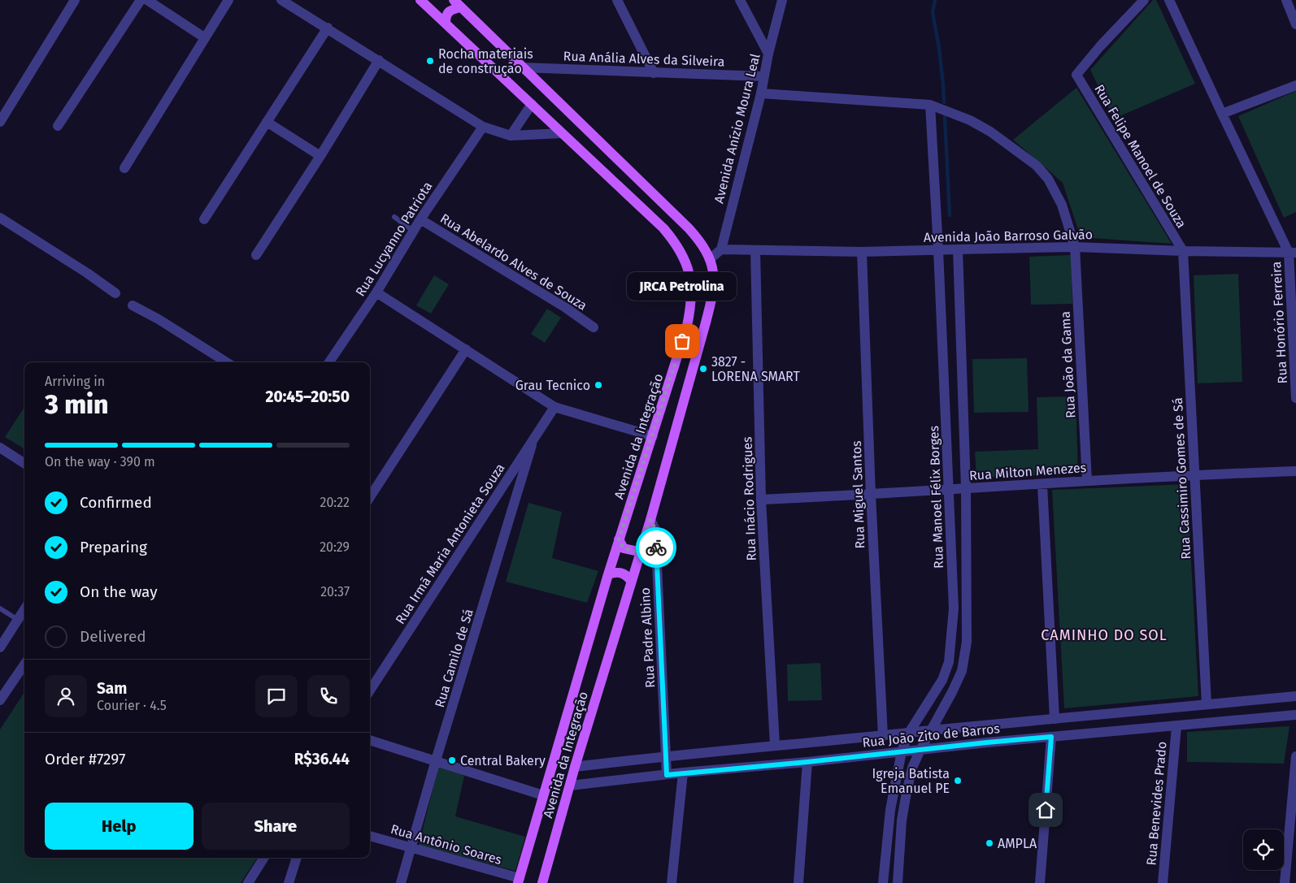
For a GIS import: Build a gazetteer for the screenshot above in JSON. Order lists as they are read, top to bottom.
{
  "streets": {
    "main road": ["Avenida da Integração"],
    "street": [
      "Rua Anália Alves da Silveira",
      "Avenida Anízio Moura Leal",
      "Rua Felipe Manoel de Souza",
      "Avenida João Barroso Galvão",
      "Rua Lucyanno Patriota",
      "Rua Abelardo Alves de Souza",
      "Rua Honório Ferreira",
      "Rua João da Gama",
      "Rua Milton Menezes",
      "Rua Cassimiro Gomes de Sá",
      "Rua Miguel Santos",
      "Rua Manoel Félix Borges",
      "Rua Inácio Rodrigues",
      "Rua Irmã Maria Antonieta Souza",
      "Rua Padre Albino",
      "Rua Camilo de Sá",
      "Rua João Zito de Barros",
      "Rua Benevides Prado",
      "Rua Antônio Soares"
    ]
  },
  "crossings": [
    ["Rua Anália Alves da Silveira", "Avenida Anízio Moura Leal"],
    ["Rua Anália Alves da Silveira", "Avenida da Integração"],
    ["Avenida Anízio Moura Leal", "Avenida João Barroso Galvão"],
    ["Rua Felipe Manoel de Souza", "Avenida João Barroso Galvão"],
    ["Rua Felipe Manoel de Souza", "Rua Cassimiro Gomes de Sá"],
    ["Avenida João Barroso Galvão", "Rua Honório Ferreira"],
    ["Avenida João Barroso Galvão", "Rua João da Gama"],
    ["Avenida João Barroso Galvão", "Rua Cassimiro Gomes de Sá"],
    ["Avenida João Barroso Galvão", "Rua Miguel Santos"],
    ["Avenida João Barroso Galvão", "Rua Manoel Félix Borges"],
    ["Avenida João Barroso Galvão", "Rua Inácio Rodrigues"],
    ["Rua Lucyanno Patriota", "Rua Abelardo Alves de Souza"],
    ["Rua João da Gama", "Rua Milton Menezes"],
    ["Avenida da Integração", "Rua Padre Albino"],
    ["Avenida da Integração", "Rua João Zito de Barros"],
    ["Avenida da Integração", "Rua Antônio Soares"],
    ["Rua Milton Menezes", "Rua Cassimiro Gomes de Sá"],
    ["Rua Milton Menezes", "Rua Miguel Santos"],
    ["Rua Milton Menezes", "Rua Manoel Félix Borges"],
    ["Rua Milton Menezes", "Rua Inácio Rodrigues"],
    ["Rua Cassimiro Gomes de Sá", "Rua João Zito de Barros"],
    ["Rua Miguel Santos", "Rua João Zito de Barros"],
    ["Rua Manoel Félix Borges", "Rua João Zito de Barros"],
    ["Rua Inácio Rodrigues", "Rua João Zito de Barros"],
    ["Rua Irmã Maria Antonieta Souza", "Rua Camilo de Sá"],
    ["Rua Padre Albino", "Rua João Zito de Barros"],
    ["Rua Camilo de Sá", "Rua Antônio Soares"],
    ["Rua João Zito de Barros", "Rua Benevides Prado"]
  ],
  "districts": ["CAMINHO DO SOL"],
  "places": [
    "Rocha materiais de construção",
    "JRCA Petrolina",
    "3827 - LORENA SMART",
    "Grau Tecnico",
    "Central Bakery",
    "Igreja Batista Emanuel PE",
    "AMPLA"
  ],
  "page": {
    "bubble": "JRCA Petrolina",
    "heading": ["3 min", "Arriving in", "20:45–20:50"],
    "panel": [
      "Sam",
      "Courier · 4.5",
      "Order #7297",
      "R$36.44"
    ],
    "bar": "On the way · 390 m",
    "list": [
      ["Confirmed", "20:22"],
      ["Preparing", "20:29"],
      ["On the way", "20:37"],
      "Delivered"
    ],
    "buttons": ["Help", "Share"]
  }
}
